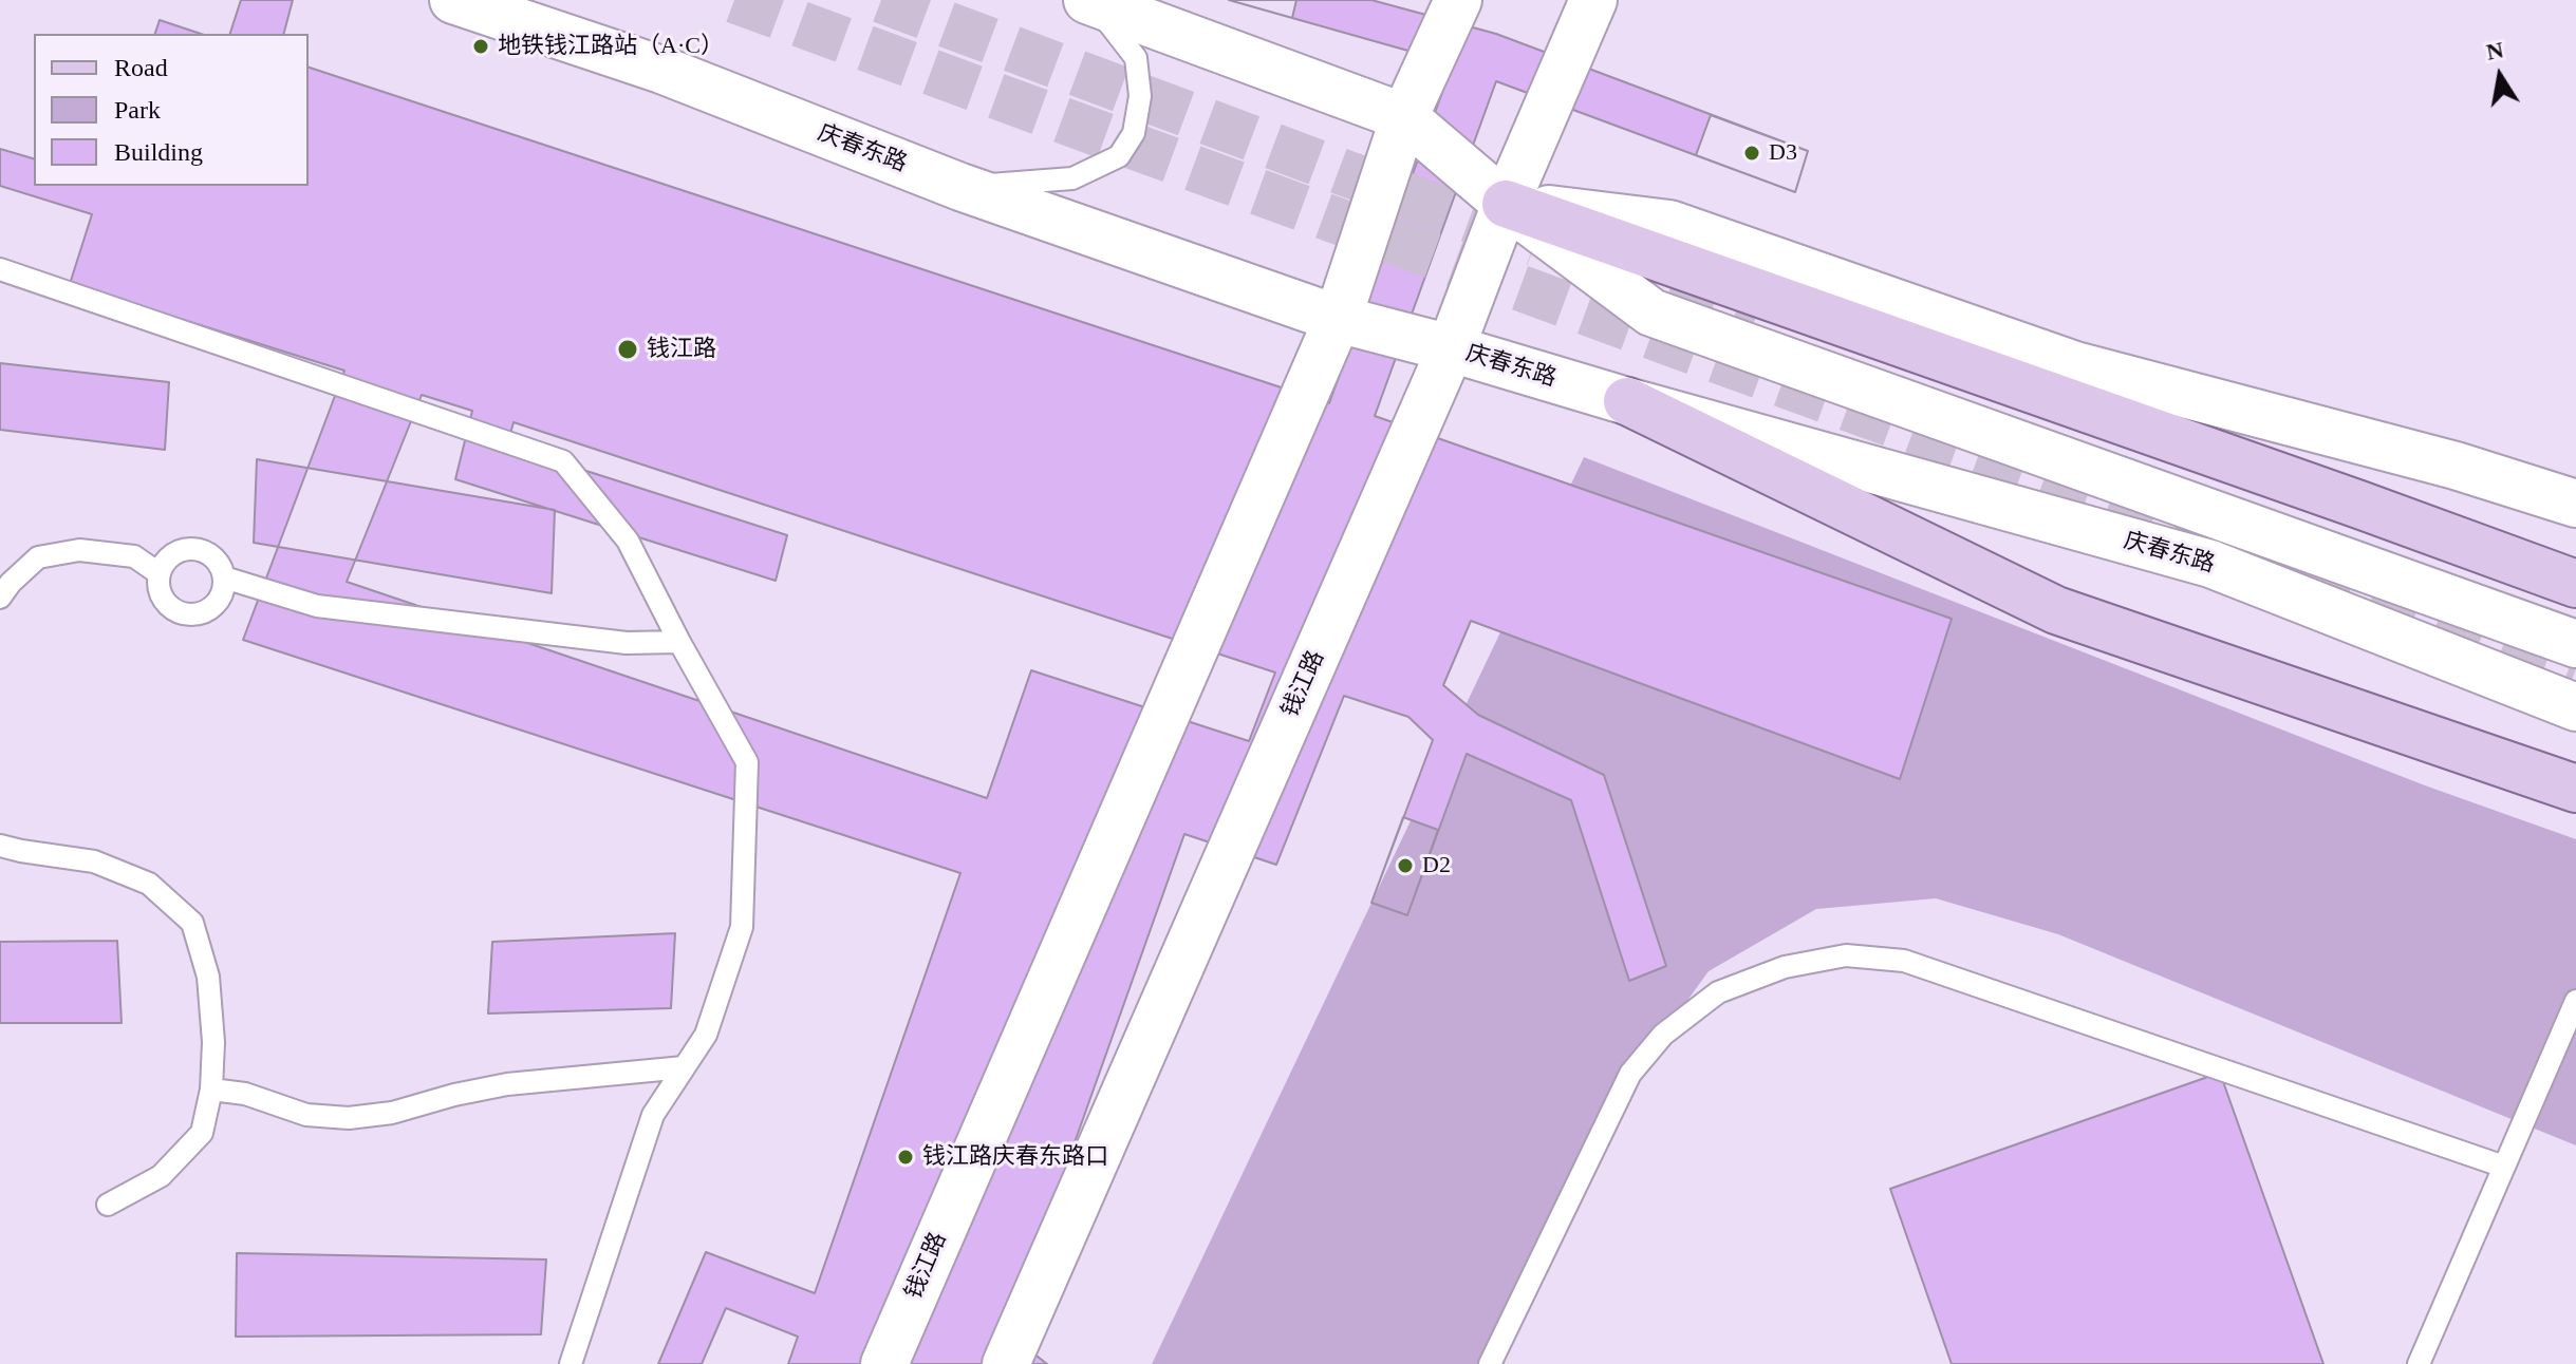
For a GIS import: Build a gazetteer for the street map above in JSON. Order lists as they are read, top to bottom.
{
  "streets": {
    "main road": ["庆春东路", "钱江路"]
  },
  "crossings": [
    ["庆春东路", "钱江路"]
  ],
  "places": [
    "地铁钱江路站（A·C）",
    "D3",
    "钱江路",
    "D2",
    "钱江路庆春东路口"
  ],
  "legend": ["Road", "Park", "Building"],
  "north": "top"
}
